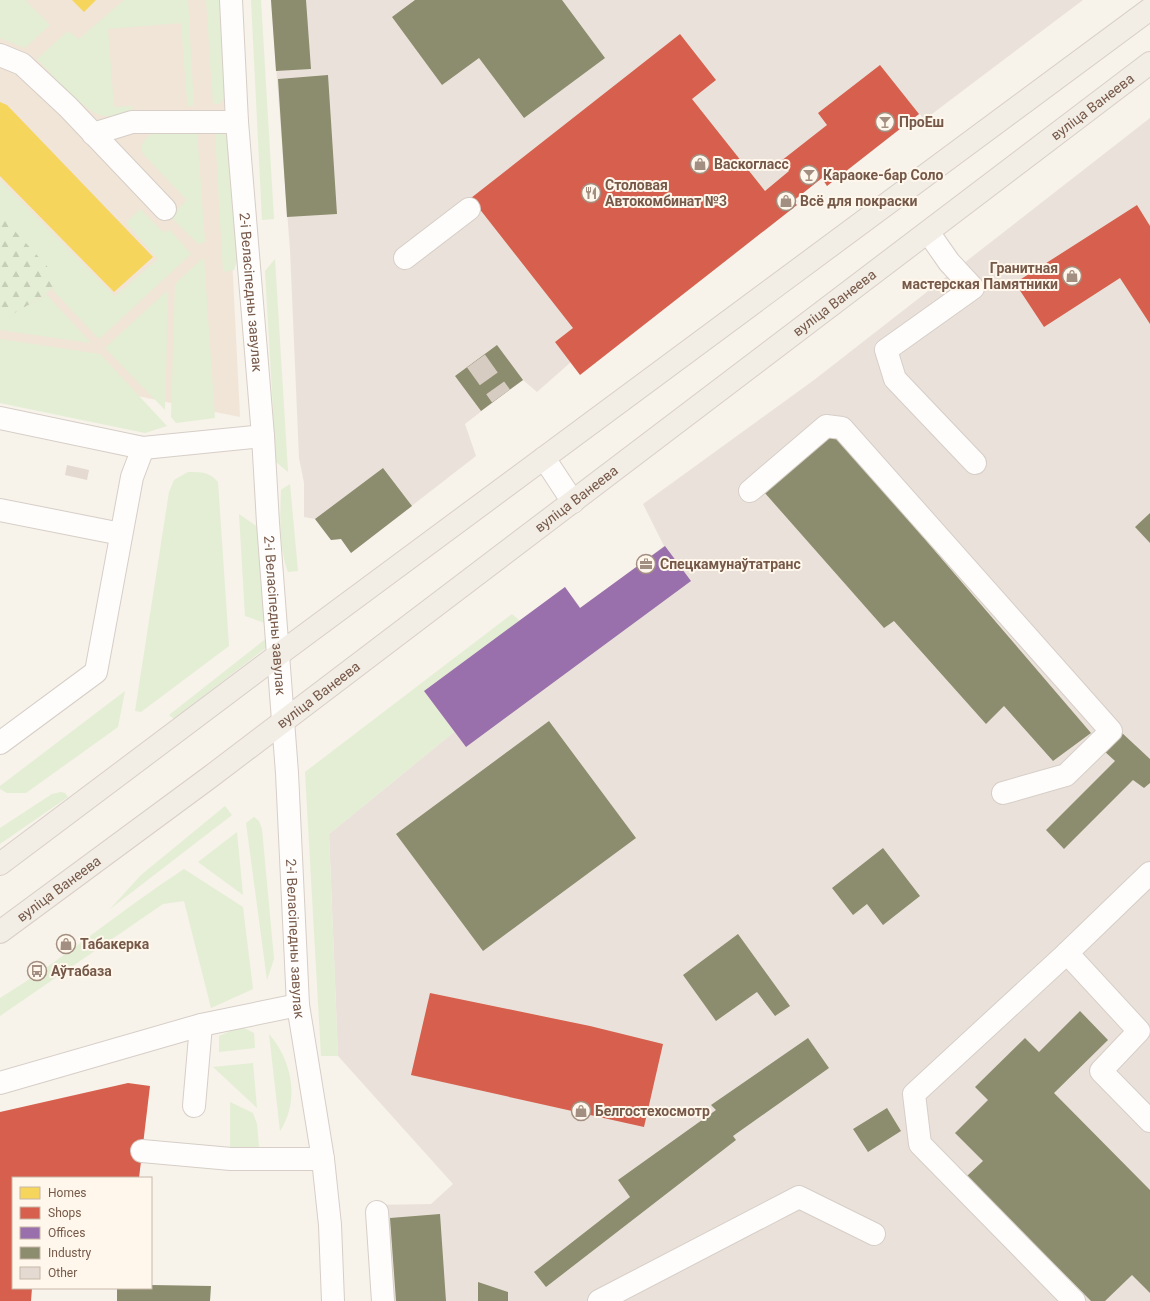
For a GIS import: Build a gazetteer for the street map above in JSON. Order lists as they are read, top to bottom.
{
  "streets": {
    "main road": ["вуліца Ванеева"],
    "street": ["2-і Веласіпедны завулак"]
  },
  "crossings": [
    ["вуліца Ванеева", "2-і Веласіпедны завулак"]
  ],
  "places": {
    "bar": ["ПроЕш", "Караоке-бар Соло"],
    "shop": [
      "Васкогласс",
      "Всё для покраски",
      "Гранитная мастерская Памятники",
      "Табакерка",
      "Белгостехосмотр"
    ],
    "restaurant": ["Столовая Автокомбинат №3"],
    "office": ["Спецкамунаўтатранс"],
    "bus stop": ["Аўтабаза"]
  },
  "legend": [
    "Homes",
    "Shops",
    "Offices",
    "Industry",
    "Other"
  ]
}
